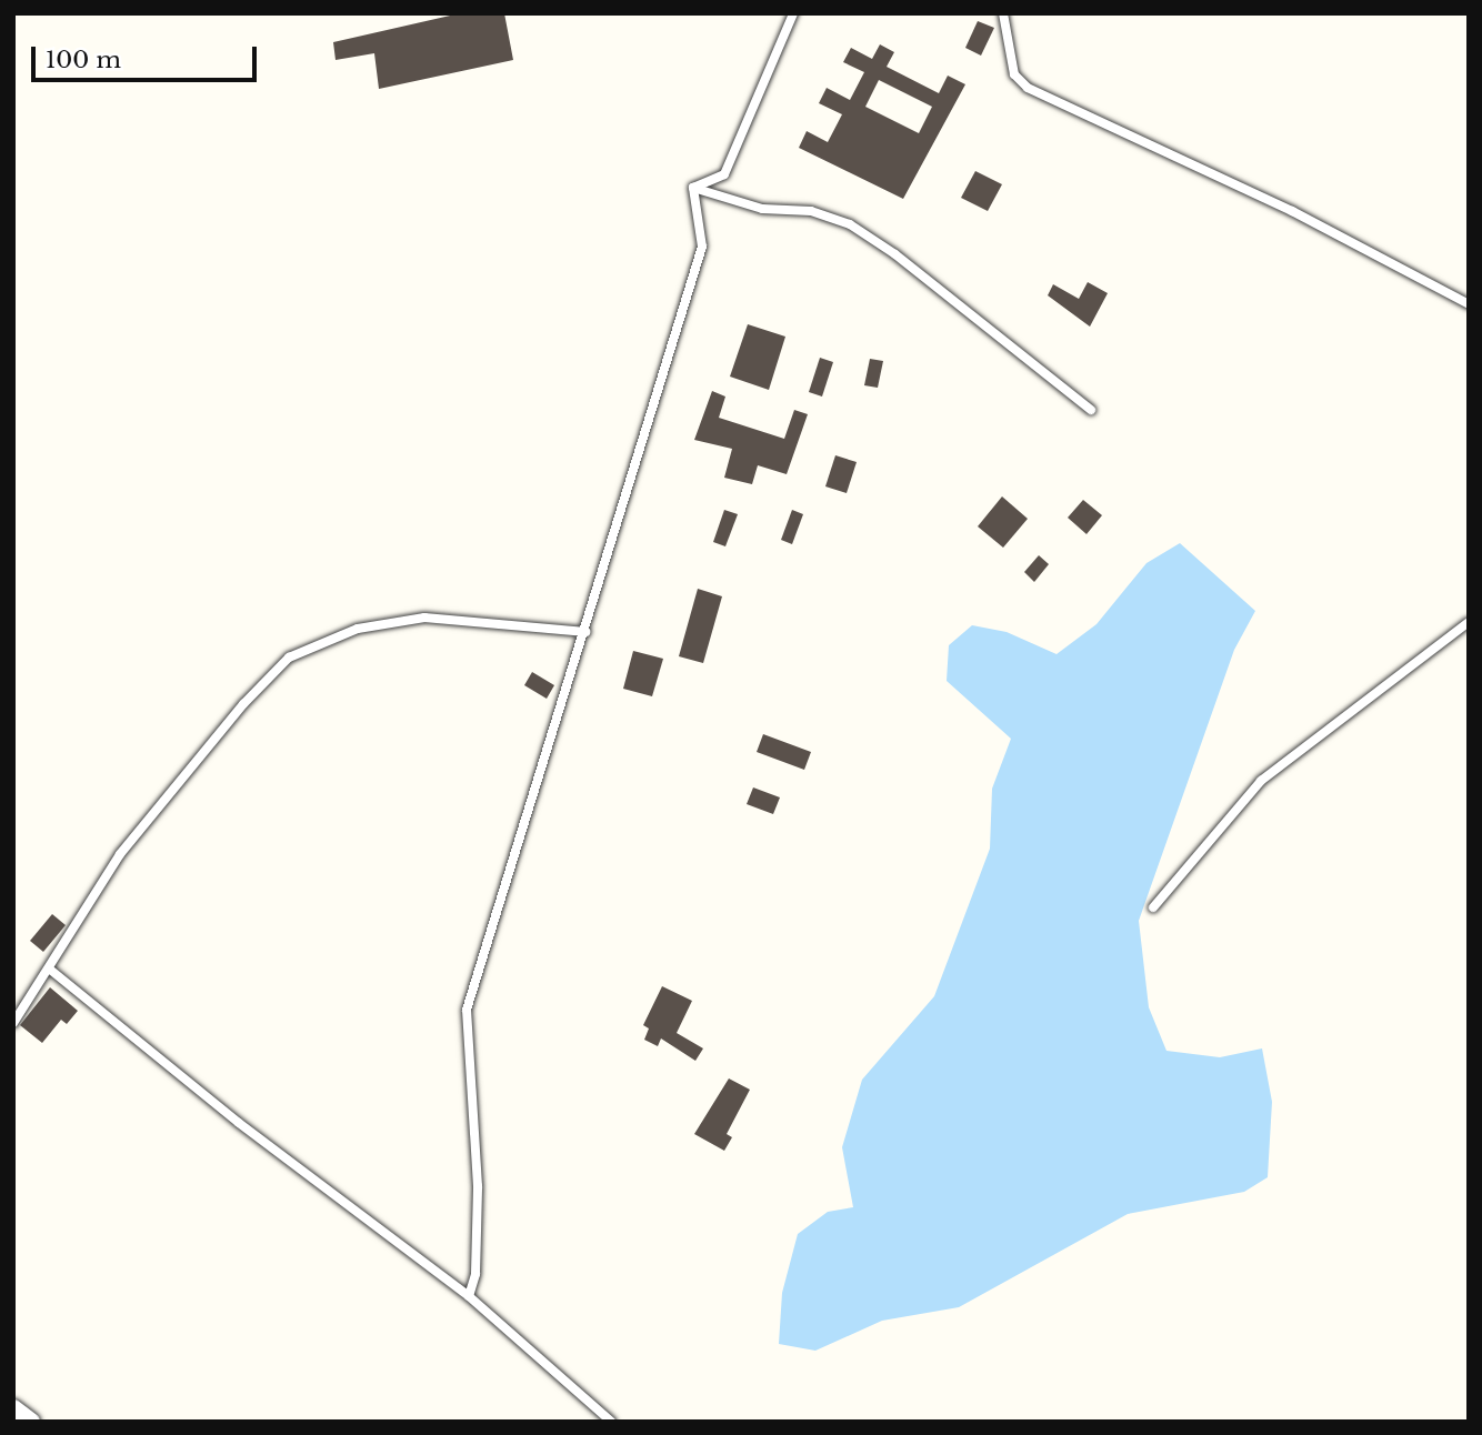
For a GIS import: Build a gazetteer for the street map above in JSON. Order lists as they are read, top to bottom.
{
  "scale_bar": "100 m"
}
